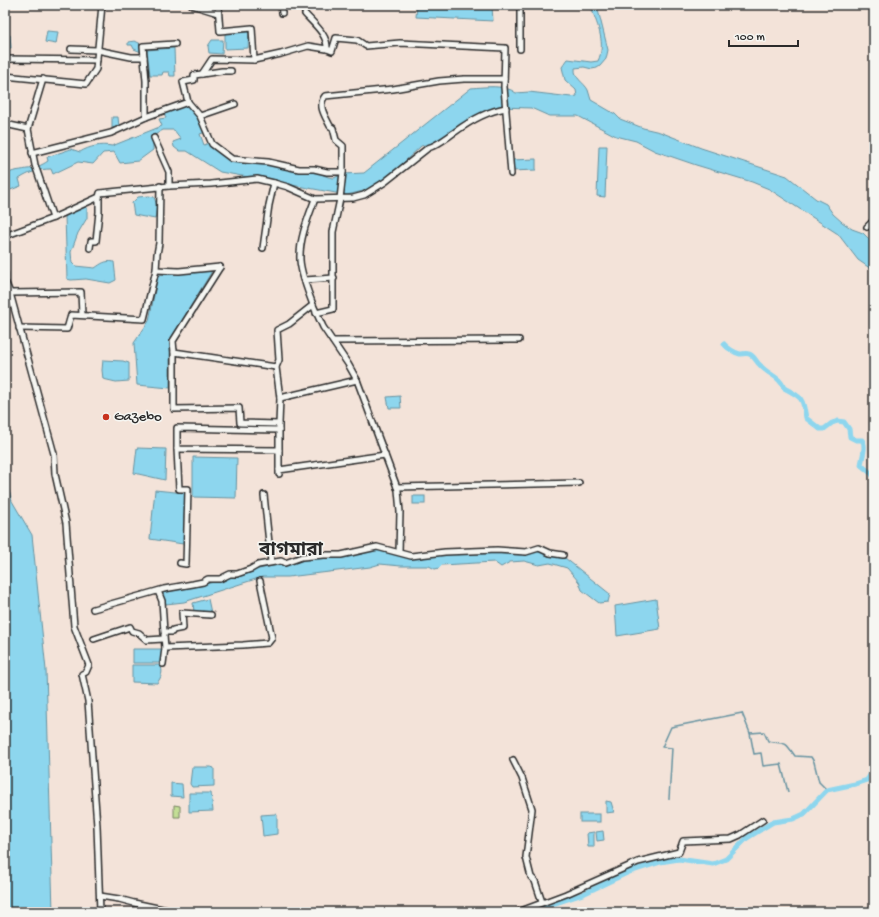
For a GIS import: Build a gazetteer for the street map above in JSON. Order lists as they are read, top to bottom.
{
  "districts": ["বাগমারা"],
  "places": ["Gazebo"],
  "scale_bar": "100 m"
}
